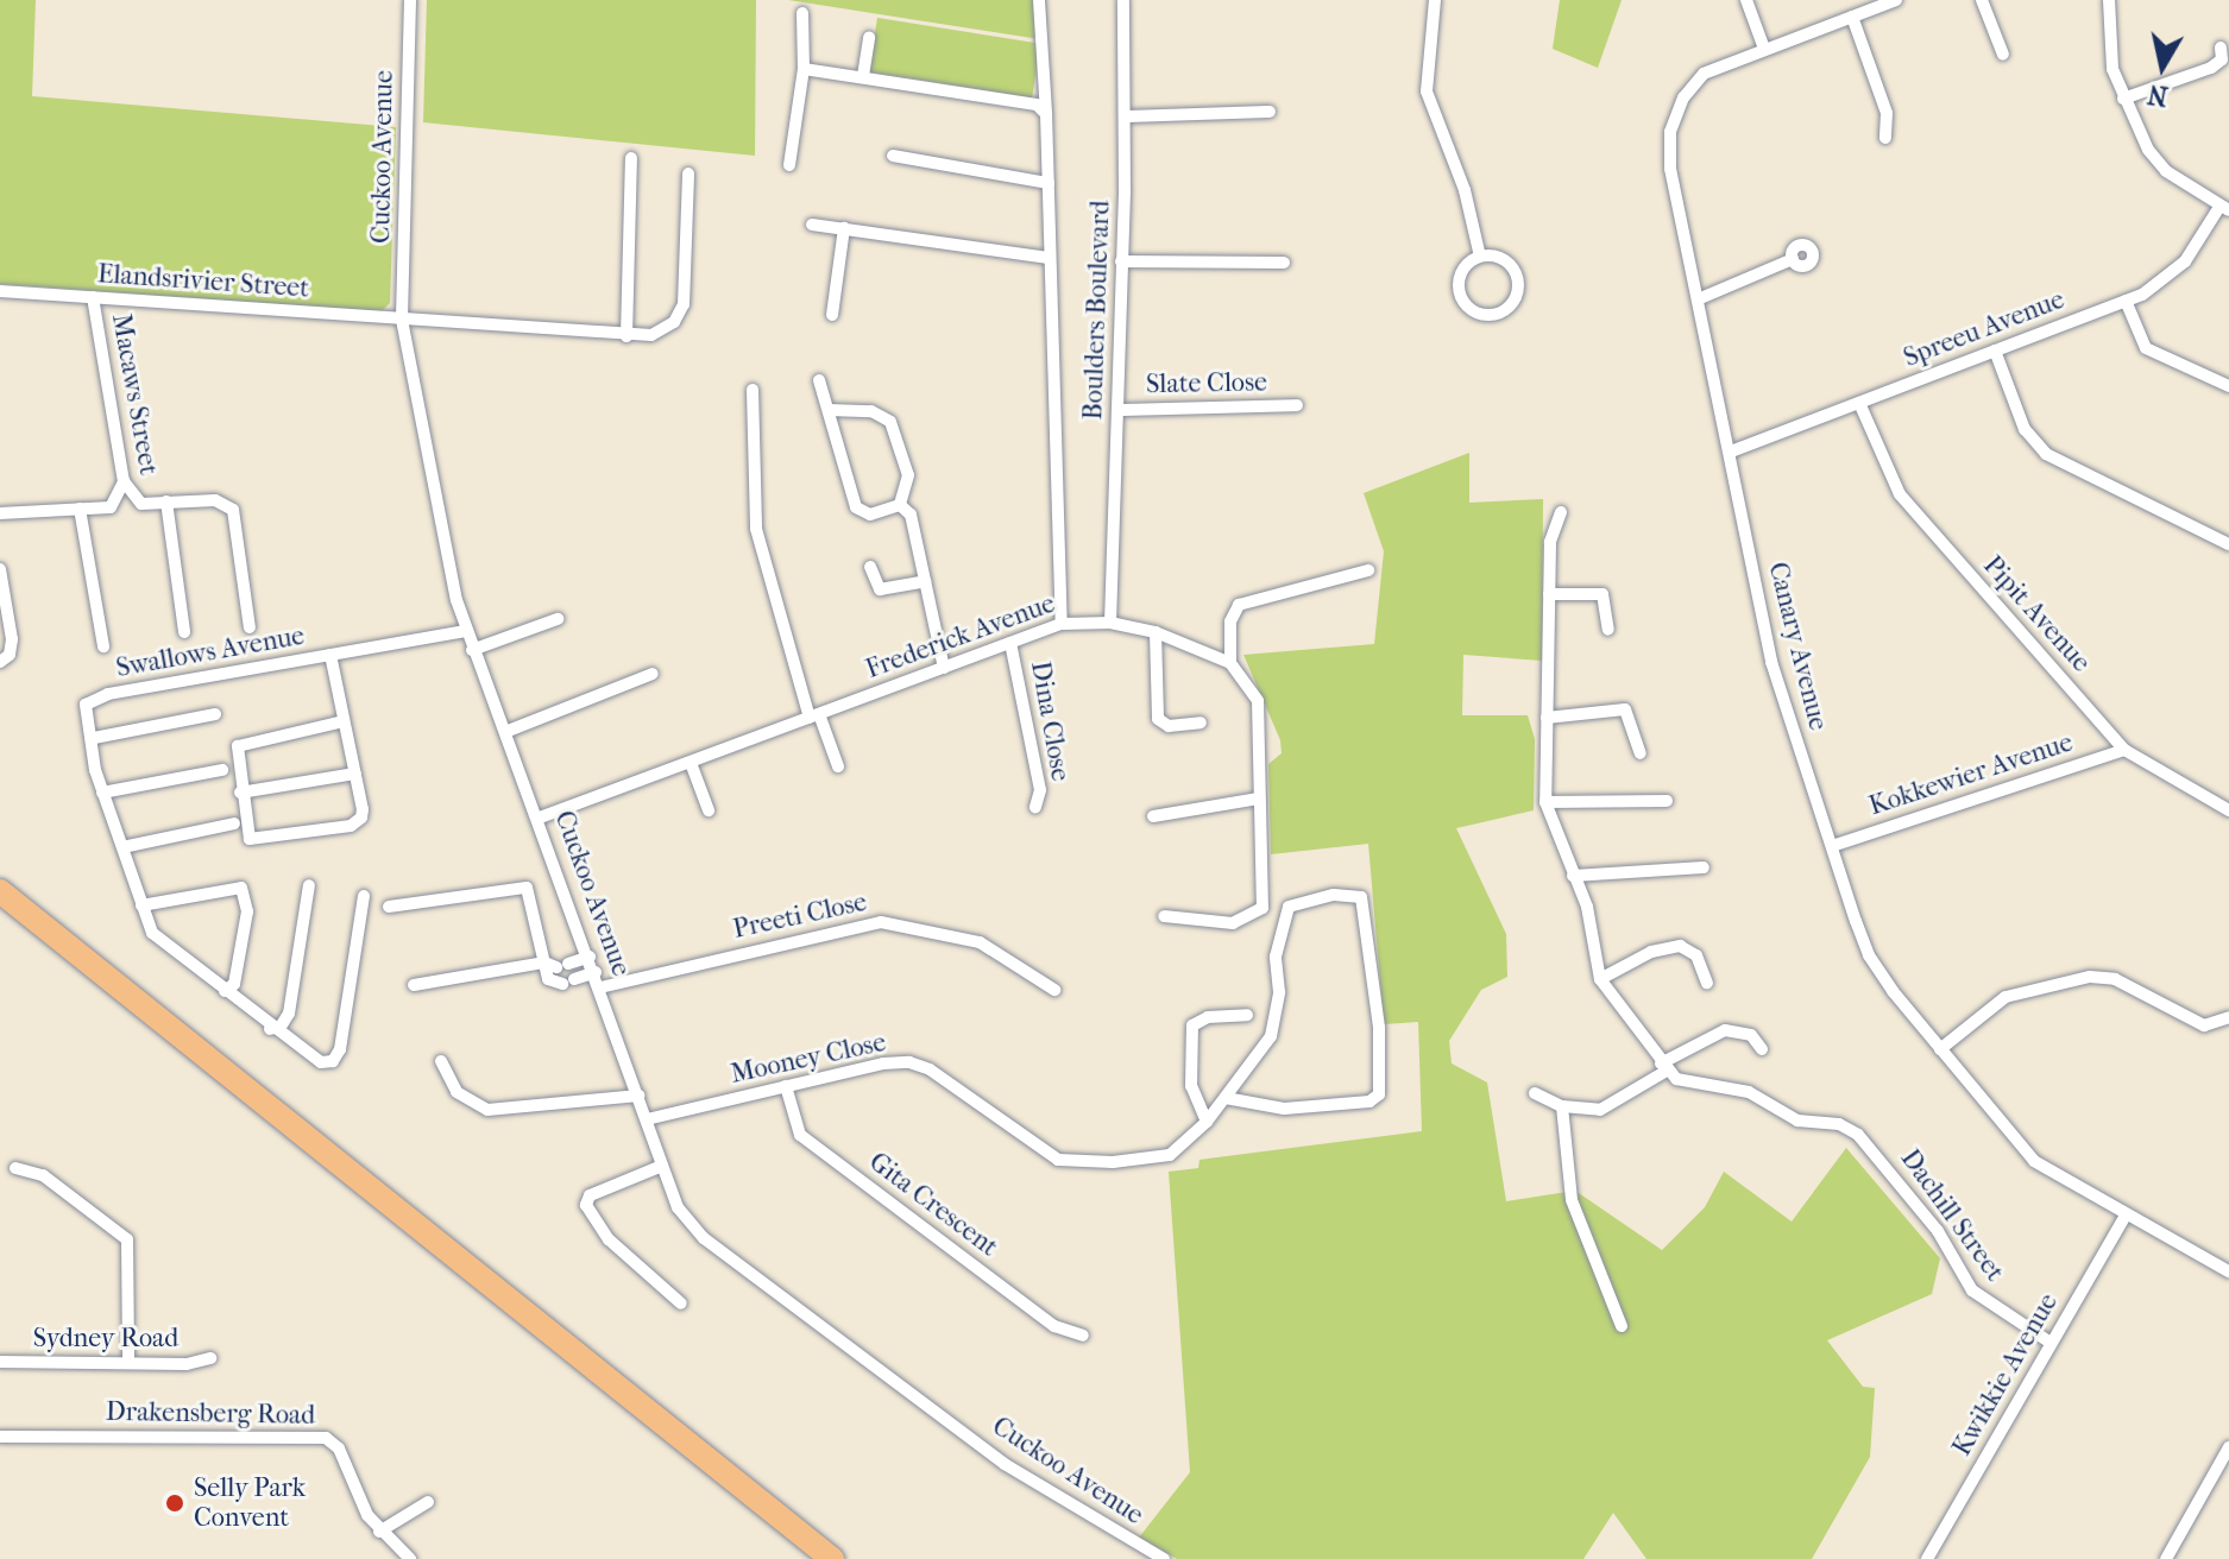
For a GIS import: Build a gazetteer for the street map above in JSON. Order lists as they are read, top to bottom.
{
  "streets": {
    "street": [
      "Cuckoo Avenue",
      "Elandsrivier Street",
      "Boulders Boulevard",
      "Spreeu Avenue",
      "Slate Close",
      "Macaws Street",
      "Pipit Avenue",
      "Frederick Avenue",
      "Canary Avenue",
      "Swallows Avenue",
      "Dina Close",
      "Kokkewier Avenue",
      "Preeti Close",
      "Mooney Close",
      "Gita Crescent",
      "Dachill Street",
      "Sydney Road",
      "Kwikkie Avenue",
      "Drakensberg Road"
    ]
  },
  "crossings": [
    ["Cuckoo Avenue", "Elandsrivier Street"],
    ["Cuckoo Avenue", "Frederick Avenue"],
    ["Cuckoo Avenue", "Swallows Avenue"],
    ["Cuckoo Avenue", "Preeti Close"],
    ["Cuckoo Avenue", "Mooney Close"],
    ["Elandsrivier Street", "Macaws Street"],
    ["Boulders Boulevard", "Slate Close"],
    ["Boulders Boulevard", "Frederick Avenue"],
    ["Spreeu Avenue", "Pipit Avenue"],
    ["Spreeu Avenue", "Canary Avenue"],
    ["Pipit Avenue", "Kokkewier Avenue"],
    ["Frederick Avenue", "Dina Close"],
    ["Canary Avenue", "Kokkewier Avenue"],
    ["Canary Avenue", "Kwikkie Avenue"],
    ["Mooney Close", "Gita Crescent"],
    ["Dachill Street", "Kwikkie Avenue"]
  ],
  "places": ["Selly Park Convent"],
  "north": "bottom"
}
